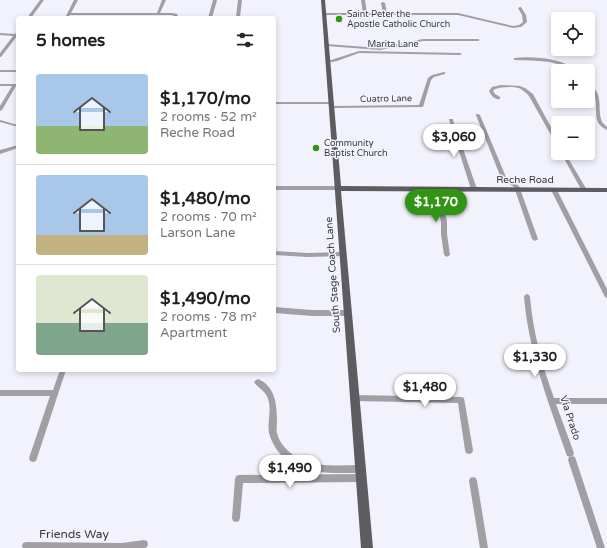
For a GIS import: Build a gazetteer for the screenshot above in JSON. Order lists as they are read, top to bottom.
{
  "streets": {
    "main road": ["Reche Road", "South Stage Coach Lane"],
    "street": [
      "Marita Lane",
      "Cuatro Lane",
      "Via Prado",
      "Friends Way"
    ]
  },
  "crossings": [
    ["Marita Lane", "South Stage Coach Lane"],
    ["Cuatro Lane", "South Stage Coach Lane"],
    ["Reche Road", "South Stage Coach Lane"]
  ],
  "places": ["Saint Peter the Apostle Catholic Church", "Community Baptist Church"],
  "page": {
    "map_buttons": ["+", "−"],
    "heading": "5 homes",
    "list": [
      {
        "name": "$1,170/mo",
        "note": "2 rooms · 52 m² · Reche Road"
      },
      {
        "name": "$1,480/mo",
        "note": "2 rooms · 70 m² · Larson Lane"
      },
      {
        "name": "$1,490/mo",
        "note": "2 rooms · 78 m² · Apartment"
      }
    ],
    "price": [
      "$3,060",
      "$1,170",
      "$1,330",
      "$1,480",
      "$1,490"
    ]
  }
}
